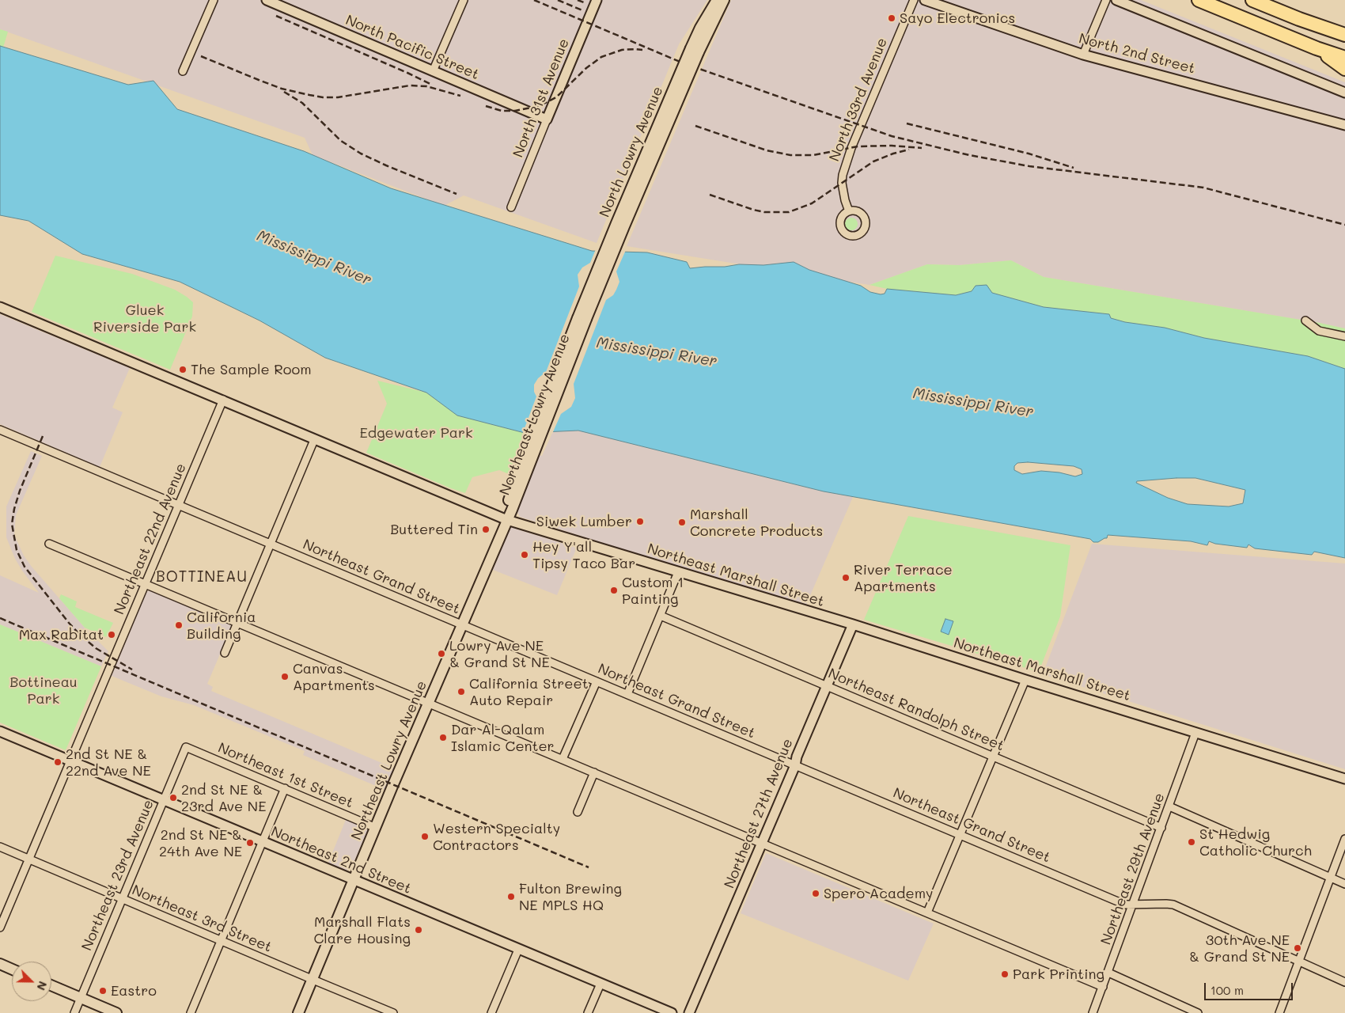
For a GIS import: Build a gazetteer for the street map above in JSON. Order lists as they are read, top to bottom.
{
  "streets": {
    "main road": ["North Lowry Avenue", "Northeast Lowry Avenue"],
    "street": [
      "North Pacific Street",
      "North 2nd Street",
      "North 31st Avenue",
      "North 33rd Avenue",
      "Northeast 22nd Avenue",
      "Northeast Marshall Street",
      "Northeast Grand Street",
      "Northeast Randolph Street",
      "Northeast 1st Street",
      "Northeast 27th Avenue",
      "Northeast 2nd Street",
      "Northeast 29th Avenue",
      "Northeast 23rd Avenue",
      "Northeast 3rd Street"
    ]
  },
  "crossings": [
    ["North Pacific Street", "North 31st Avenue"],
    ["North Lowry Avenue", "Northeast Lowry Avenue"],
    ["Northeast Lowry Avenue", "Northeast Marshall Street"],
    ["Northeast Lowry Avenue", "Northeast Grand Street"],
    ["Northeast Lowry Avenue", "Northeast 1st Street"],
    ["Northeast Lowry Avenue", "Northeast 2nd Street"],
    ["Northeast Lowry Avenue", "Northeast 3rd Street"],
    ["Northeast 22nd Avenue", "Northeast Marshall Street"],
    ["Northeast 22nd Avenue", "Northeast Grand Street"],
    ["Northeast 22nd Avenue", "Northeast 2nd Street"],
    ["Northeast 22nd Avenue", "Northeast 3rd Street"],
    ["Northeast Marshall Street", "Northeast 27th Avenue"],
    ["Northeast Marshall Street", "Northeast 29th Avenue"],
    ["Northeast Grand Street", "Northeast 27th Avenue"],
    ["Northeast Grand Street", "Northeast 29th Avenue"],
    ["Northeast Randolph Street", "Northeast 27th Avenue"],
    ["Northeast Randolph Street", "Northeast 29th Avenue"],
    ["Northeast 1st Street", "Northeast 23rd Avenue"],
    ["Northeast 2nd Street", "Northeast 23rd Avenue"],
    ["Northeast 23rd Avenue", "Northeast 3rd Street"]
  ],
  "districts": ["BOTTINEAU"],
  "water": ["Mississippi River"],
  "parks": ["Gluek Riverside Park", "Edgewater Park", "Bottineau Park"],
  "places": [
    "Sayo Electronics",
    "The Sample Room",
    "Siwek Lumber",
    "Marshall Concrete Products",
    "Buttered Tin",
    "Hey Y'all Tipsy Taco Bar",
    "River Terrace Apartments",
    "Custom 1 Painting",
    "California Building",
    "Max Rabitat",
    "Lowry Ave NE & Grand St NE",
    "Canvas Apartments",
    "California Street Auto Repair",
    "Dar Al-Qalam Islamic Center",
    "2nd St NE & 22nd Ave NE",
    "2nd St NE & 23rd Ave NE",
    "Western Specialty Contractors",
    "St Hedwig Catholic Church",
    "2nd St NE & 24th Ave NE",
    "Spero Academy",
    "Fulton Brewing NE MPLS HQ",
    "Marshall Flats Clare Housing",
    "30th Ave NE & Grand St NE",
    "Park Printing",
    "Eastro"
  ],
  "scale_bar": "100 m",
  "north": "bottom right"
}
